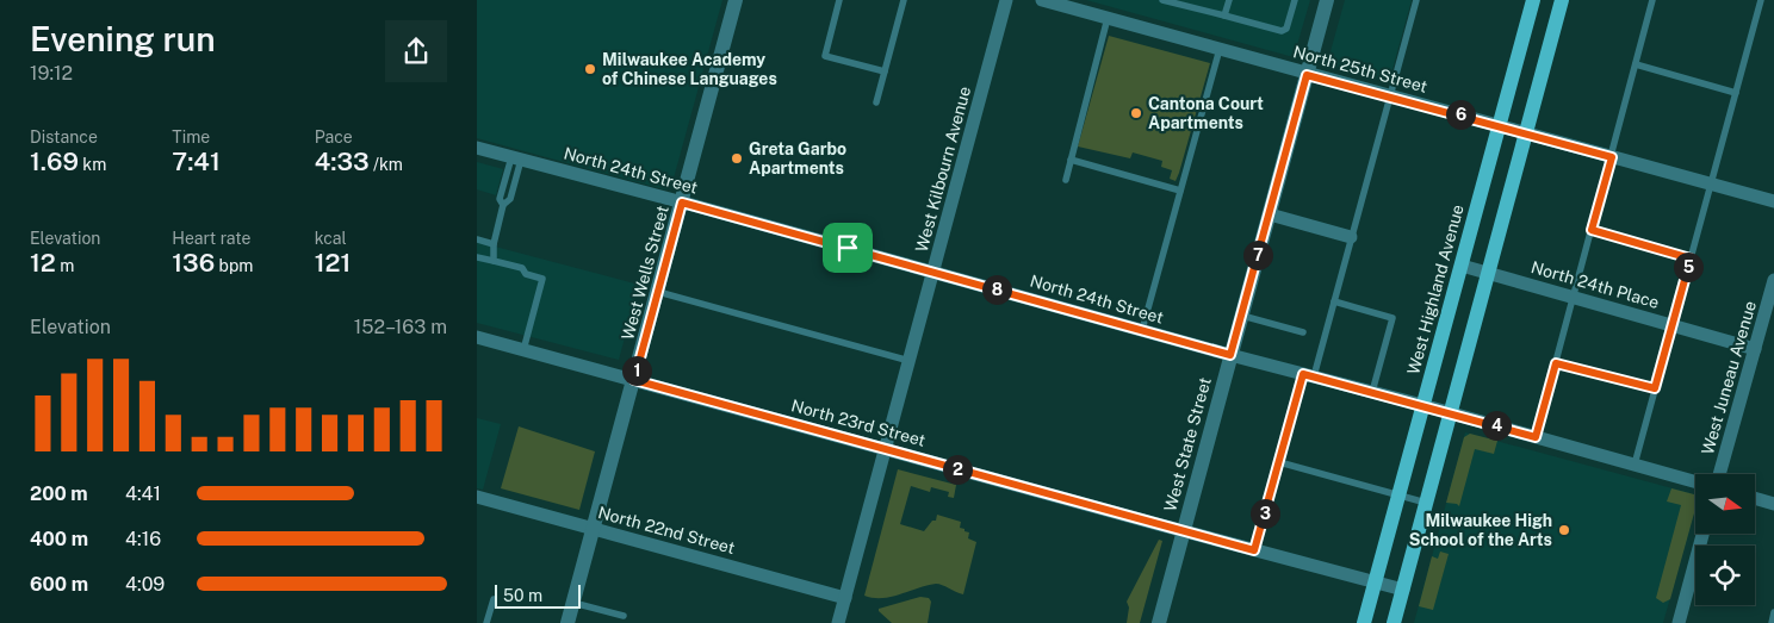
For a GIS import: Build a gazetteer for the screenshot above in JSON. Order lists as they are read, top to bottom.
{
  "streets": {
    "main road": ["West Highland Avenue"],
    "street": [
      "North 25th Street",
      "West Kilbourn Avenue",
      "North 24th Street",
      "West Wells Street",
      "North 24th Place",
      "West Juneau Avenue",
      "North 23rd Street",
      "West State Street",
      "North 22nd Street"
    ]
  },
  "crossings": [
    ["North 25th Street", "West Highland Avenue"],
    ["North 25th Street", "West State Street"],
    ["West Kilbourn Avenue", "North 24th Street"],
    ["West Kilbourn Avenue", "North 23rd Street"],
    ["West Kilbourn Avenue", "North 22nd Street"],
    ["North 24th Street", "West Wells Street"],
    ["North 24th Street", "West Highland Avenue"],
    ["North 24th Street", "West State Street"],
    ["West Wells Street", "North 23rd Street"],
    ["West Wells Street", "North 22nd Street"],
    ["North 24th Place", "West Highland Avenue"],
    ["North 24th Place", "West Juneau Avenue"],
    ["West Highland Avenue", "North 23rd Street"],
    ["North 23rd Street", "West State Street"]
  ],
  "places": [
    "Milwaukee Academy of Chinese Languages",
    "Cantona Court Apartments",
    "Greta Garbo Apartments",
    "Milwaukee High School of the Arts"
  ],
  "scale_bar": "50 m",
  "north": "right",
  "page": {
    "heading": ["Evening run", "19:12"],
    "pins": [
      "6",
      "7",
      "5",
      "8",
      "1",
      "4",
      "2",
      "3"
    ],
    "stats": [
      ["Distance", "1.69 km"],
      ["Time", "7:41"],
      ["Pace", "4:33 /km"],
      ["Elevation", "12 m"],
      ["Heart rate", "136 bpm"],
      ["kcal", "121"]
    ],
    "chart": ["Elevation", "152–163 m"],
    "list": [
      {
        "name": "200 m",
        "note": "4:41"
      },
      {
        "name": "400 m",
        "note": "4:16"
      },
      {
        "name": "600 m",
        "note": "4:09"
      }
    ],
    "scale": "50 m"
  }
}
